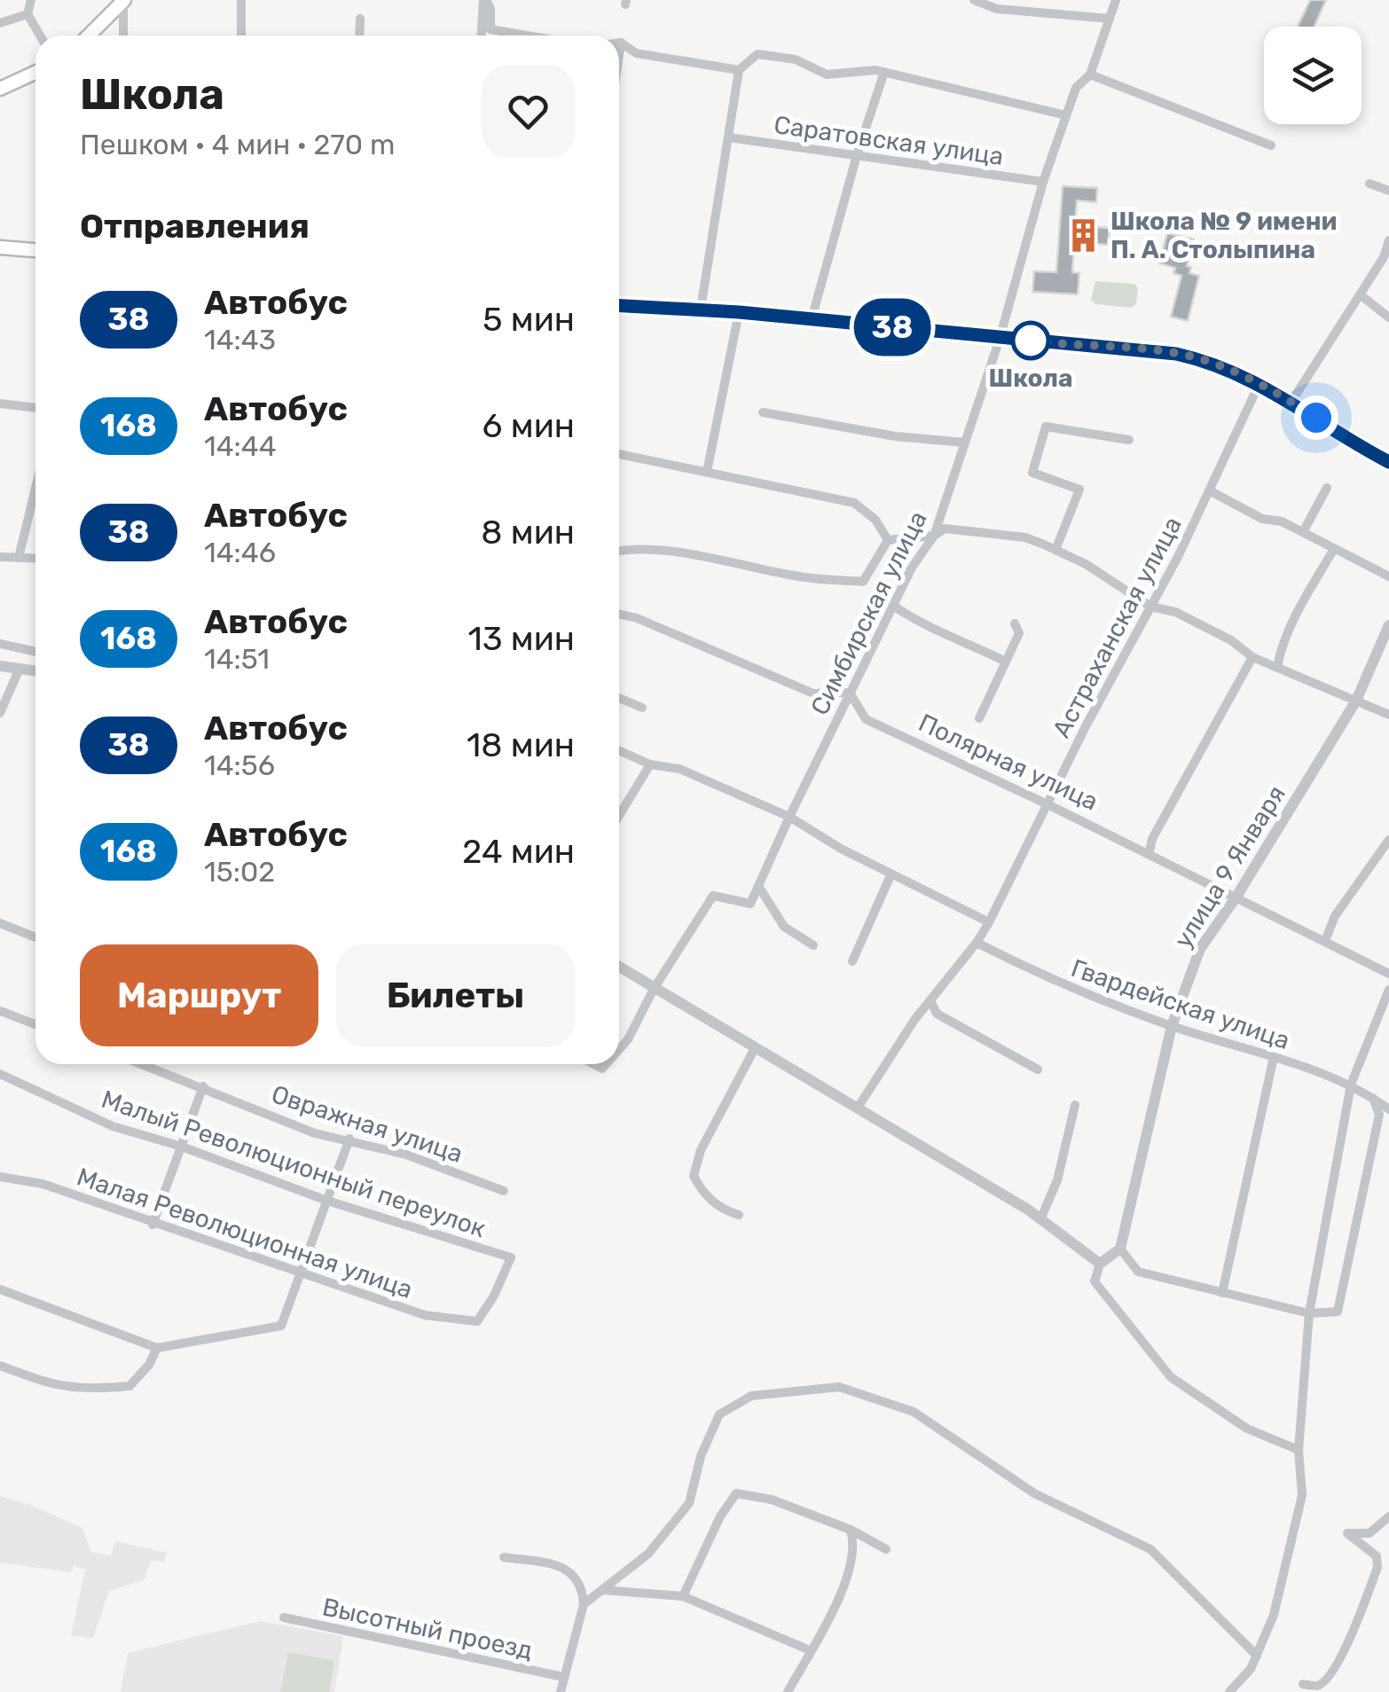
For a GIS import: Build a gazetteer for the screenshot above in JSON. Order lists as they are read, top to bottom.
{
  "streets": {
    "street": [
      "Саратовская улица",
      "Симбирская улица",
      "Астраханская улица",
      "Полярная улица",
      "улица 9 Января",
      "Гвардейская улица",
      "Овражная улица",
      "Малый Революционный переулок",
      "Малая Революционная улица",
      "Высотный проезд"
    ]
  },
  "crossings": [
    ["Саратовская улица", "Симбирская улица"],
    ["Симбирская улица", "Полярная улица"],
    ["Астраханская улица", "Полярная улица"],
    ["Астраханская улица", "Гвардейская улица"],
    ["Полярная улица", "улица 9 Января"],
    ["улица 9 Января", "Гвардейская улица"],
    ["Малый Революционный переулок", "Малая Революционная улица"]
  ],
  "places": {
    "building": ["Школа № 9 имени П. А. Столыпина"],
    "other": ["Школа"]
  },
  "lines": ["bus line 38"],
  "page": {
    "on_map": "38",
    "heading": [
      ["Школа", "Пешком · 4 мин · 270 m"],
      "Отправления"
    ],
    "list": [
      {
        "mark": "38",
        "name": "Автобус",
        "note": "14:43",
        "value": "5 мин"
      },
      {
        "mark": "168",
        "name": "Автобус",
        "note": "14:44",
        "value": "6 мин"
      },
      {
        "mark": "38",
        "name": "Автобус",
        "note": "14:46",
        "value": "8 мин"
      },
      {
        "mark": "168",
        "name": "Автобус",
        "note": "14:51",
        "value": "13 мин"
      },
      {
        "mark": "38",
        "name": "Автобус",
        "note": "14:56",
        "value": "18 мин"
      },
      {
        "mark": "168",
        "name": "Автобус",
        "note": "15:02",
        "value": "24 мин"
      }
    ],
    "buttons": ["Маршрут", "Билеты"]
  }
}
